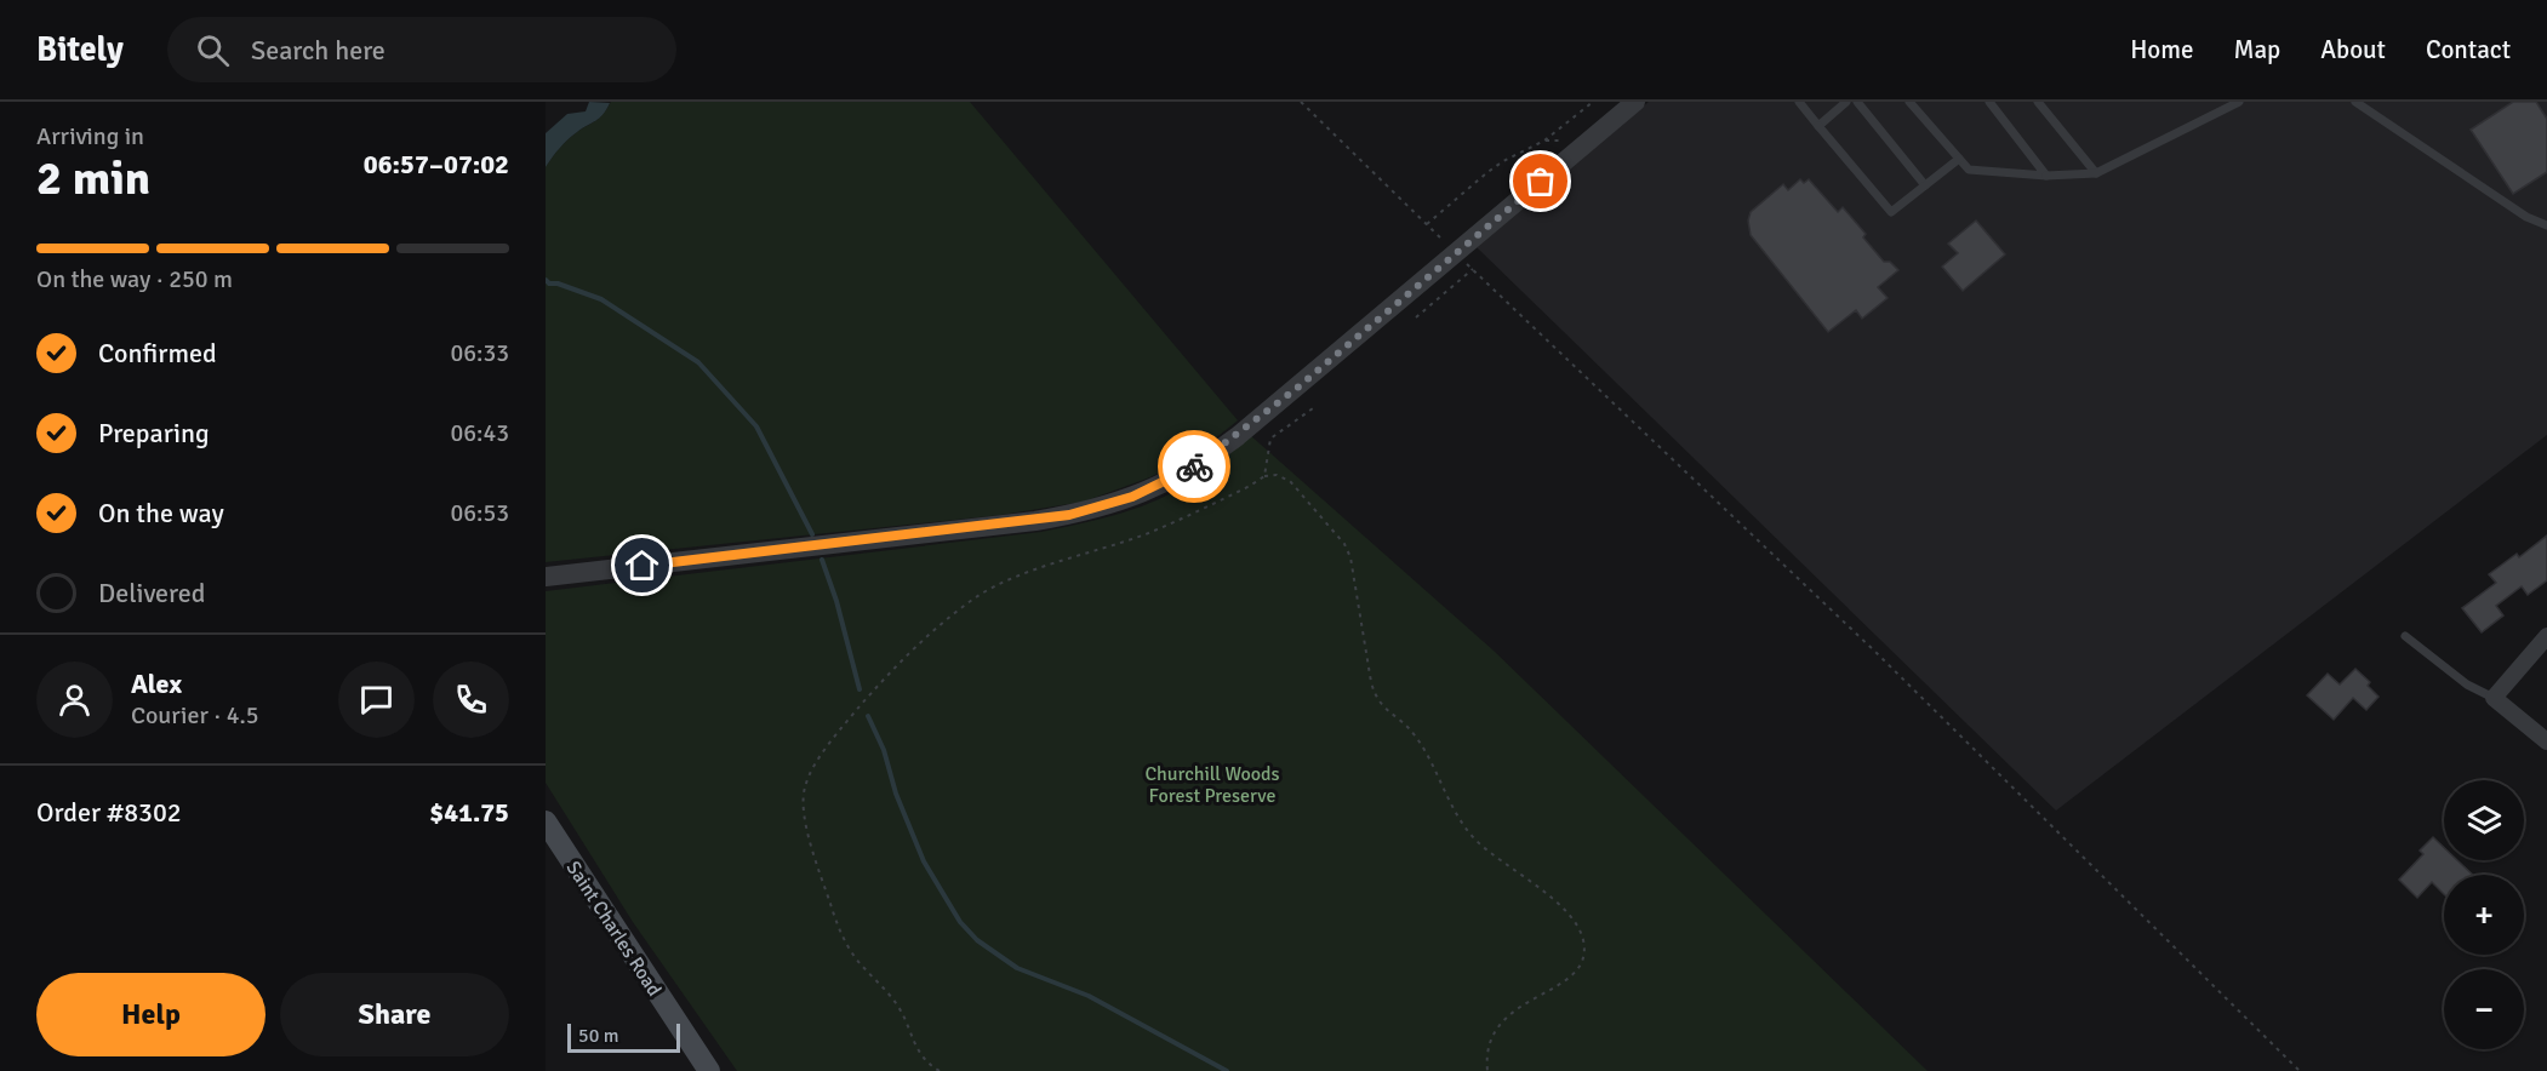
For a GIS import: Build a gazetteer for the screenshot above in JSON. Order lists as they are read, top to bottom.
{
  "streets": {
    "main road": ["Saint Charles Road"]
  },
  "parks": ["Churchill Woods Forest Preserve"],
  "scale_bar": "50 m",
  "page": {
    "header": "Bitely",
    "search": "Search here",
    "nav": [
      "Home",
      "Map",
      "About",
      "Contact"
    ],
    "heading": ["2 min", "Arriving in", "06:57–07:02"],
    "panel": [
      "Alex",
      "Courier · 4.5",
      "Order #8302",
      "$41.75"
    ],
    "bar": "On the way · 250 m",
    "list": [
      ["Confirmed", "06:33"],
      ["Preparing", "06:43"],
      ["On the way", "06:53"],
      "Delivered"
    ],
    "map_buttons": ["+", "−"],
    "buttons": ["Help", "Share"],
    "scale": "50 m"
  }
}
